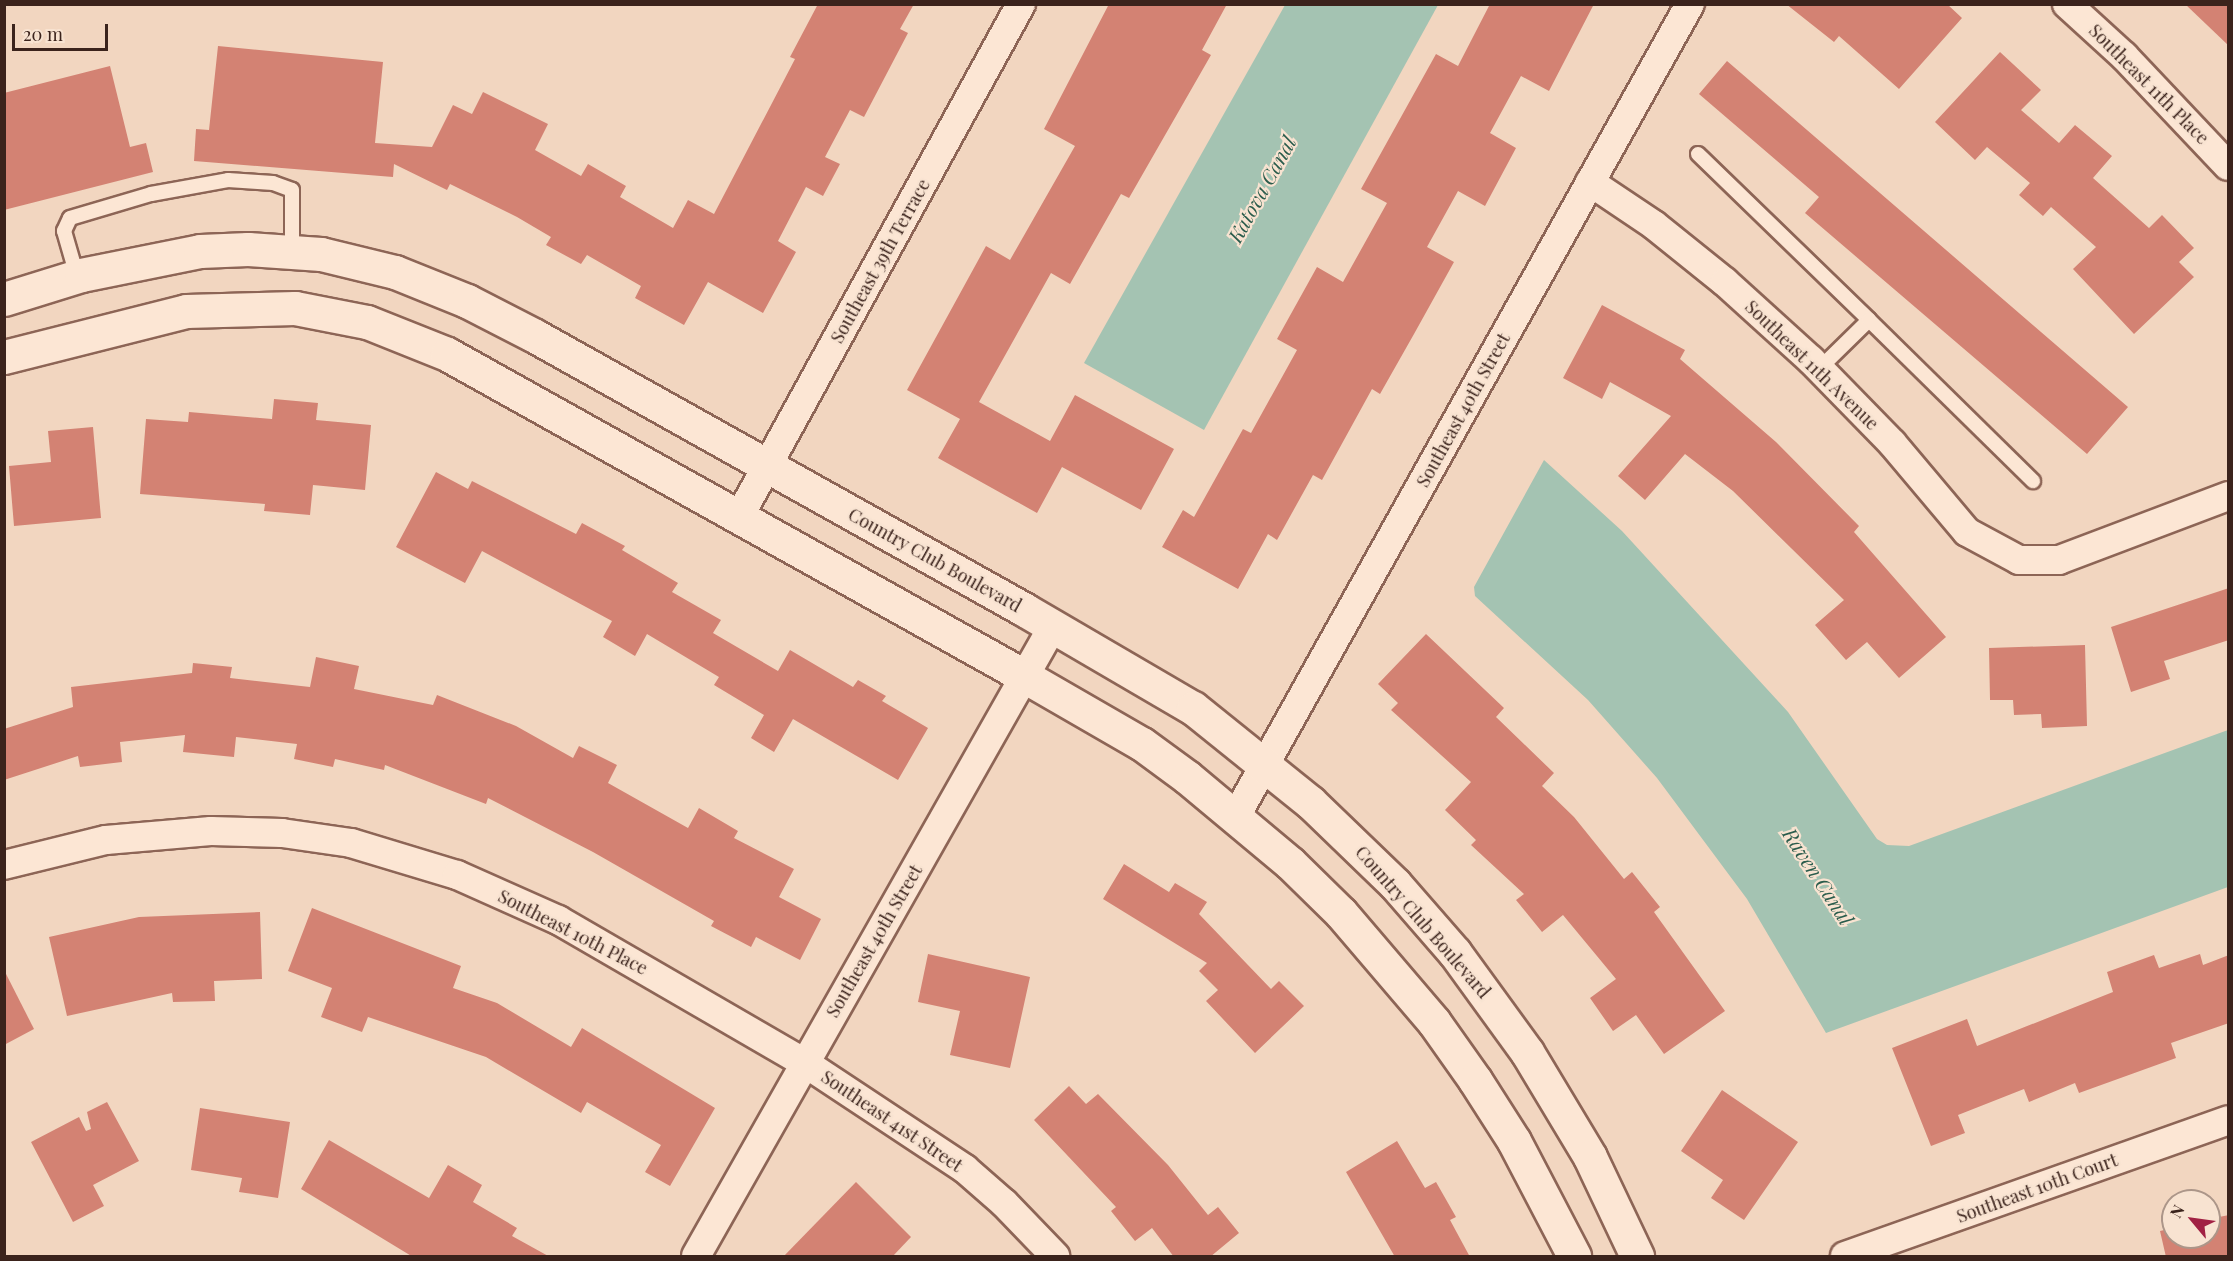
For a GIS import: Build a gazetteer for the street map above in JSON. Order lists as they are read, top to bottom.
{
  "streets": {
    "main road": ["Country Club Boulevard"],
    "street": [
      "Southeast 11th Place",
      "Southeast 39th Terrace",
      "Southeast 11th Avenue",
      "Southeast 40th Street",
      "Southeast 10th Place",
      "Southeast 41st Street",
      "Southeast 10th Court"
    ]
  },
  "crossings": [
    ["Southeast 39th Terrace", "Country Club Boulevard"],
    ["Southeast 11th Avenue", "Southeast 40th Street"],
    ["Southeast 40th Street", "Country Club Boulevard"],
    ["Southeast 40th Street", "Southeast 10th Place"],
    ["Southeast 40th Street", "Southeast 41st Street"],
    ["Southeast 10th Place", "Southeast 41st Street"]
  ],
  "water": ["Katova Canal", "Raven Canal"],
  "scale_bar": "20 m",
  "north": "top left"
}
